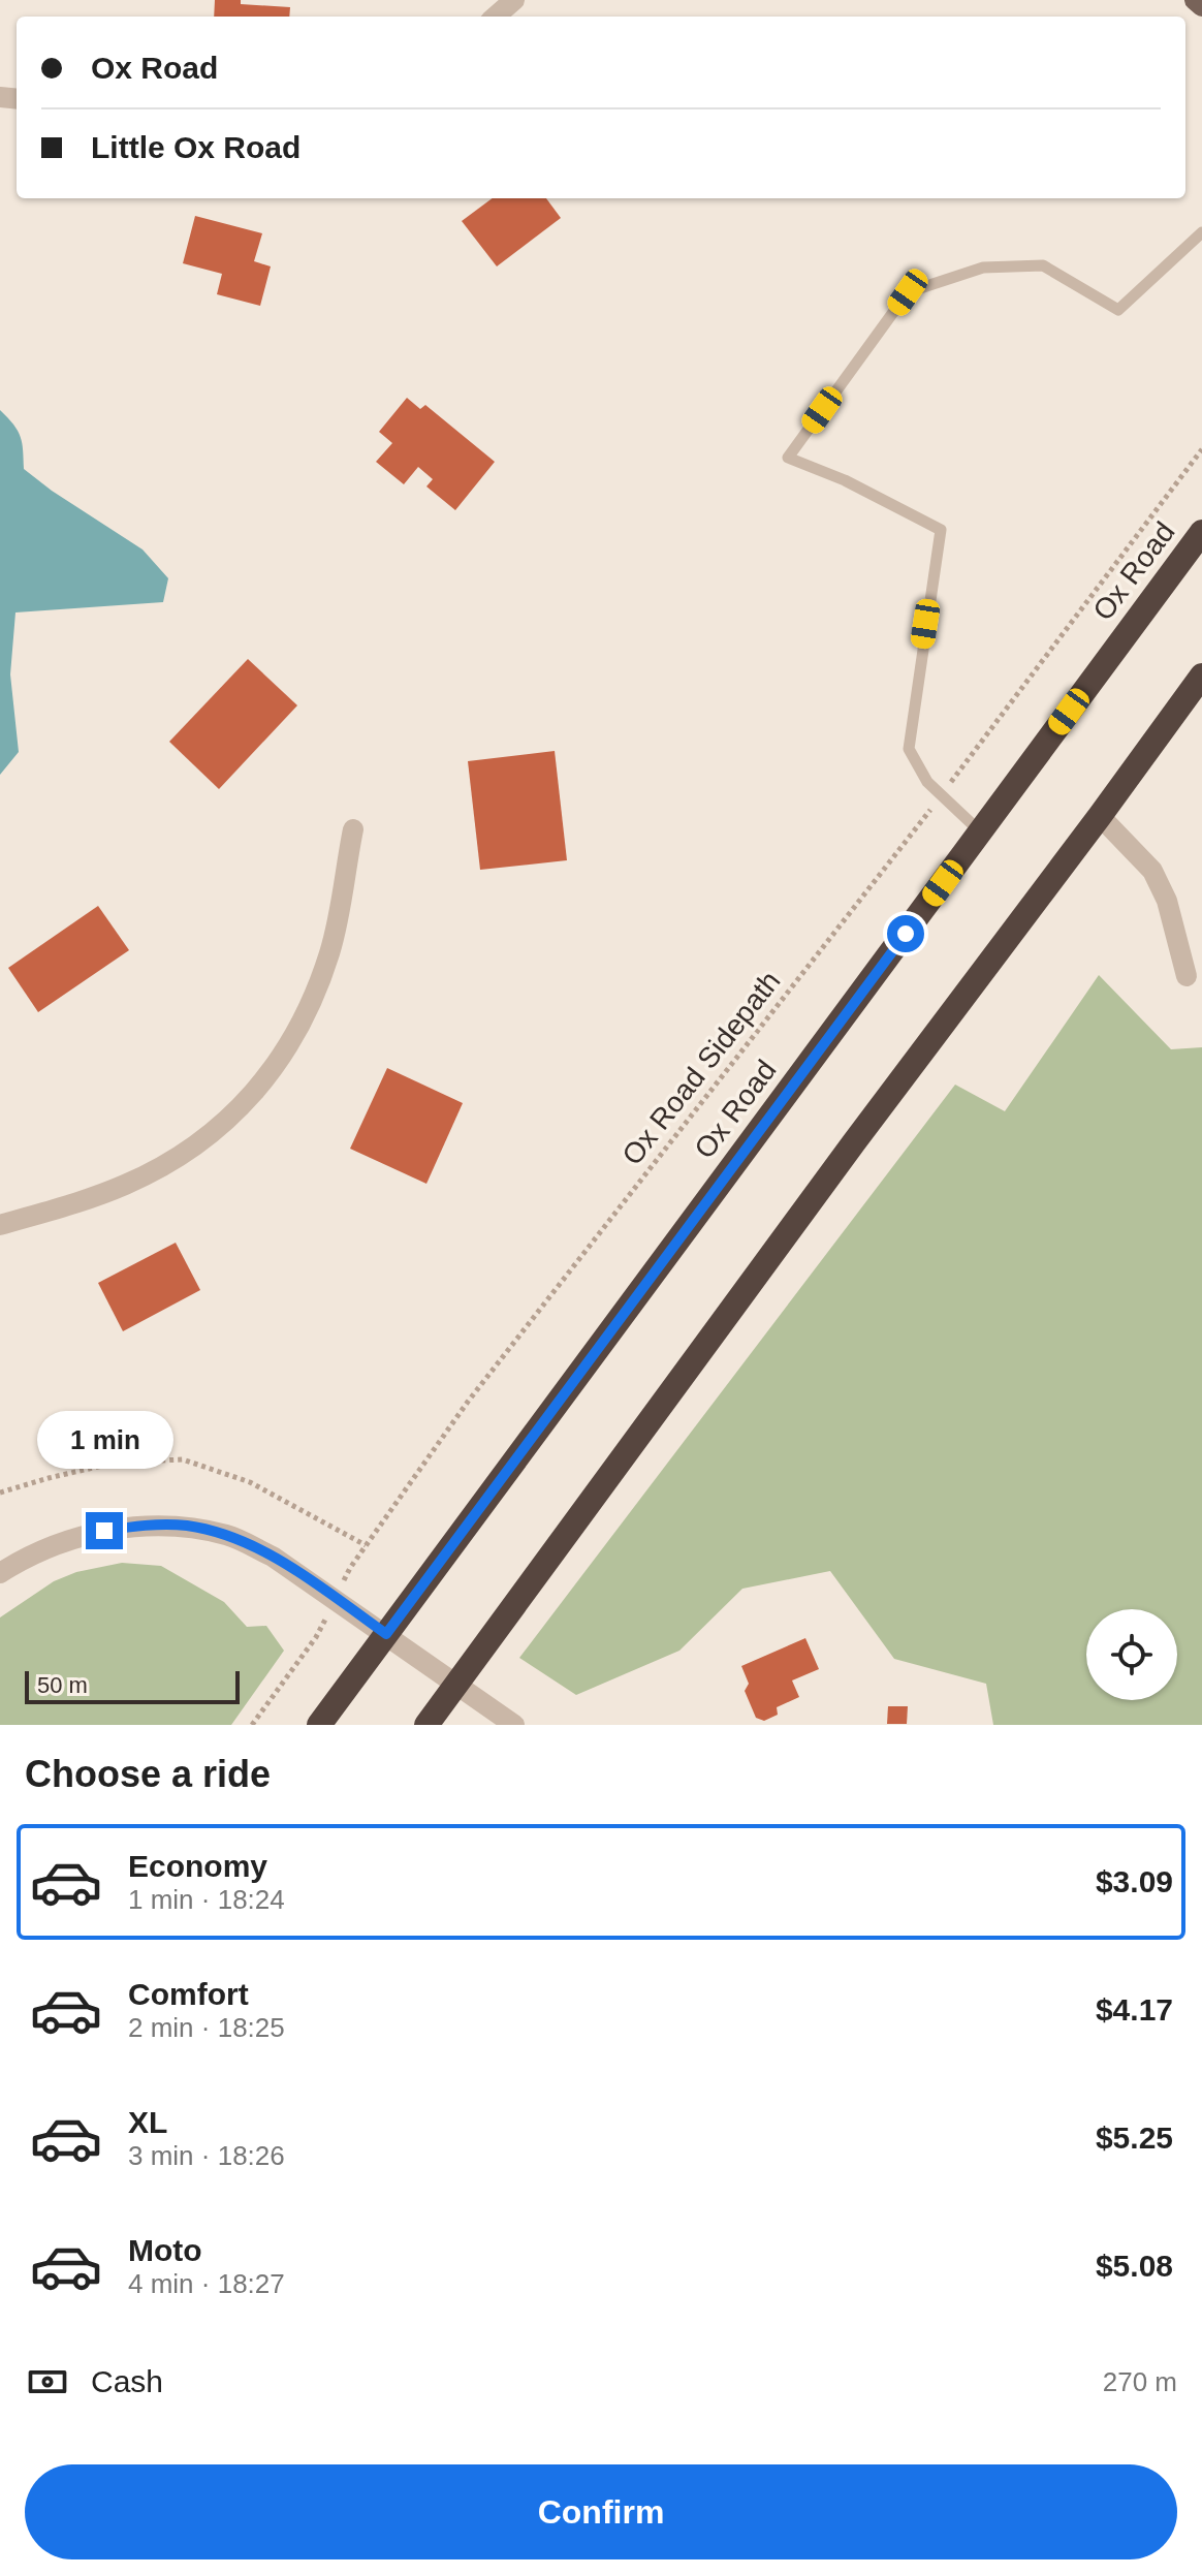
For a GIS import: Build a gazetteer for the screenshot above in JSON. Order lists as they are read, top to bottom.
{
  "streets": {
    "highway": ["Ox Road"],
    "path": ["Ox Road Sidepath"]
  },
  "scale_bar": "50 m",
  "page": {
    "banner": ["Ox Road", "Little Ox Road"],
    "bubble": "1 min",
    "scale": "50 m",
    "heading": "Choose a ride",
    "list": [
      {
        "name": "Economy",
        "note": "1 min · 18:24",
        "value": "$3.09"
      },
      {
        "name": "Comfort",
        "note": "2 min · 18:25",
        "value": "$4.17"
      },
      {
        "name": "XL",
        "note": "3 min · 18:26",
        "value": "$5.25"
      },
      {
        "name": "Moto",
        "note": "4 min · 18:27",
        "value": "$5.08"
      }
    ],
    "pay": ["Cash", "270 m"],
    "buttons": "Confirm"
  }
}
